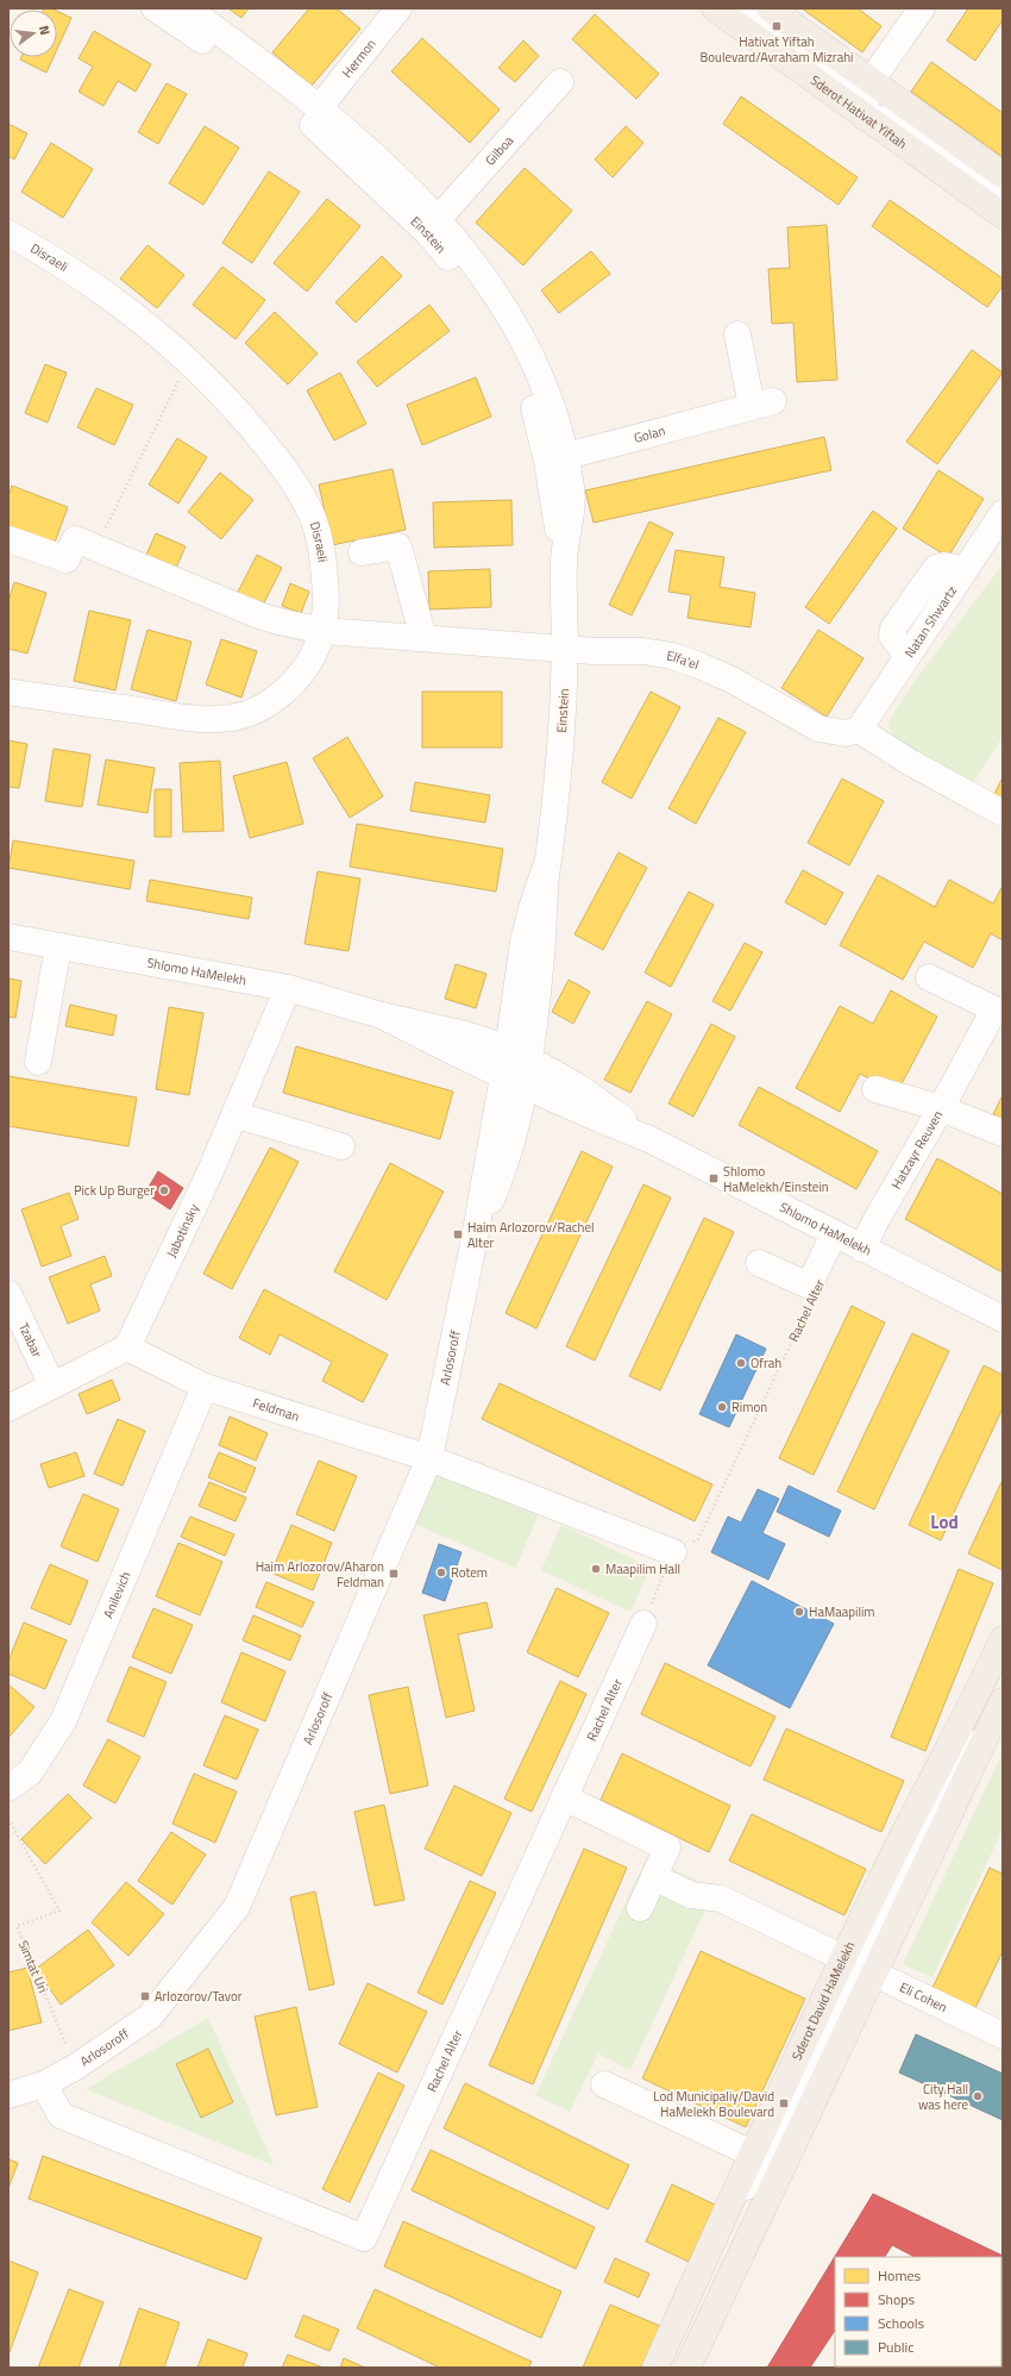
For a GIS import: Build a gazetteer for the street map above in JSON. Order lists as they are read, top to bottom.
{
  "streets": {
    "main road": ["Sderot Hativat Yiftah", "Sderot David HaMelekh"],
    "street": [
      "Hermon",
      "Gilboa",
      "Einstein",
      "Disraeli",
      "Golan",
      "Natan Shwartz",
      "Elfa'el",
      "Shlomo HaMelekh",
      "Hatzayr Reuven",
      "Jabotinsky",
      "Rachel Alter",
      "Tzabar",
      "Arlosoroff",
      "Feldman",
      "Anilevich",
      "Eli Cohen"
    ],
    "path": ["Simtat Uri"]
  },
  "crossings": [
    ["Hermon", "Einstein"],
    ["Gilboa", "Einstein"],
    ["Einstein", "Golan"],
    ["Einstein", "Elfa'el"],
    ["Einstein", "Shlomo HaMelekh"],
    ["Einstein", "Arlosoroff"],
    ["Disraeli", "Elfa'el"],
    ["Natan Shwartz", "Elfa'el"],
    ["Shlomo HaMelekh", "Hatzayr Reuven"],
    ["Shlomo HaMelekh", "Jabotinsky"],
    ["Shlomo HaMelekh", "Arlosoroff"],
    ["Jabotinsky", "Feldman"],
    ["Rachel Alter", "Arlosoroff"],
    ["Arlosoroff", "Feldman"],
    ["Arlosoroff", "Simtat Uri"],
    ["Feldman", "Anilevich"],
    ["Eli Cohen", "Sderot David HaMelekh"]
  ],
  "districts": ["Lod"],
  "places": {
    "transit": [
      "Hativat Yiftah Boulevard/Avraham Mizrahi",
      "Shlomo HaMelekh/Einstein",
      "Haim Arlozorov/Rachel Alter",
      "Haim Arlozorov/Aharon Feldman",
      "Arlozorov/Tavor",
      "Lod Municipaliy/David HaMelekh Boulevard"
    ],
    "other": [
      "Pick Up Burger",
      "Ofrah",
      "Rimon",
      "Maapilim Hall",
      "Rotem",
      "HaMaapilim",
      "City Hall was here"
    ]
  },
  "legend": [
    "Homes",
    "Shops",
    "Schools",
    "Public"
  ],
  "north": "right"
}
